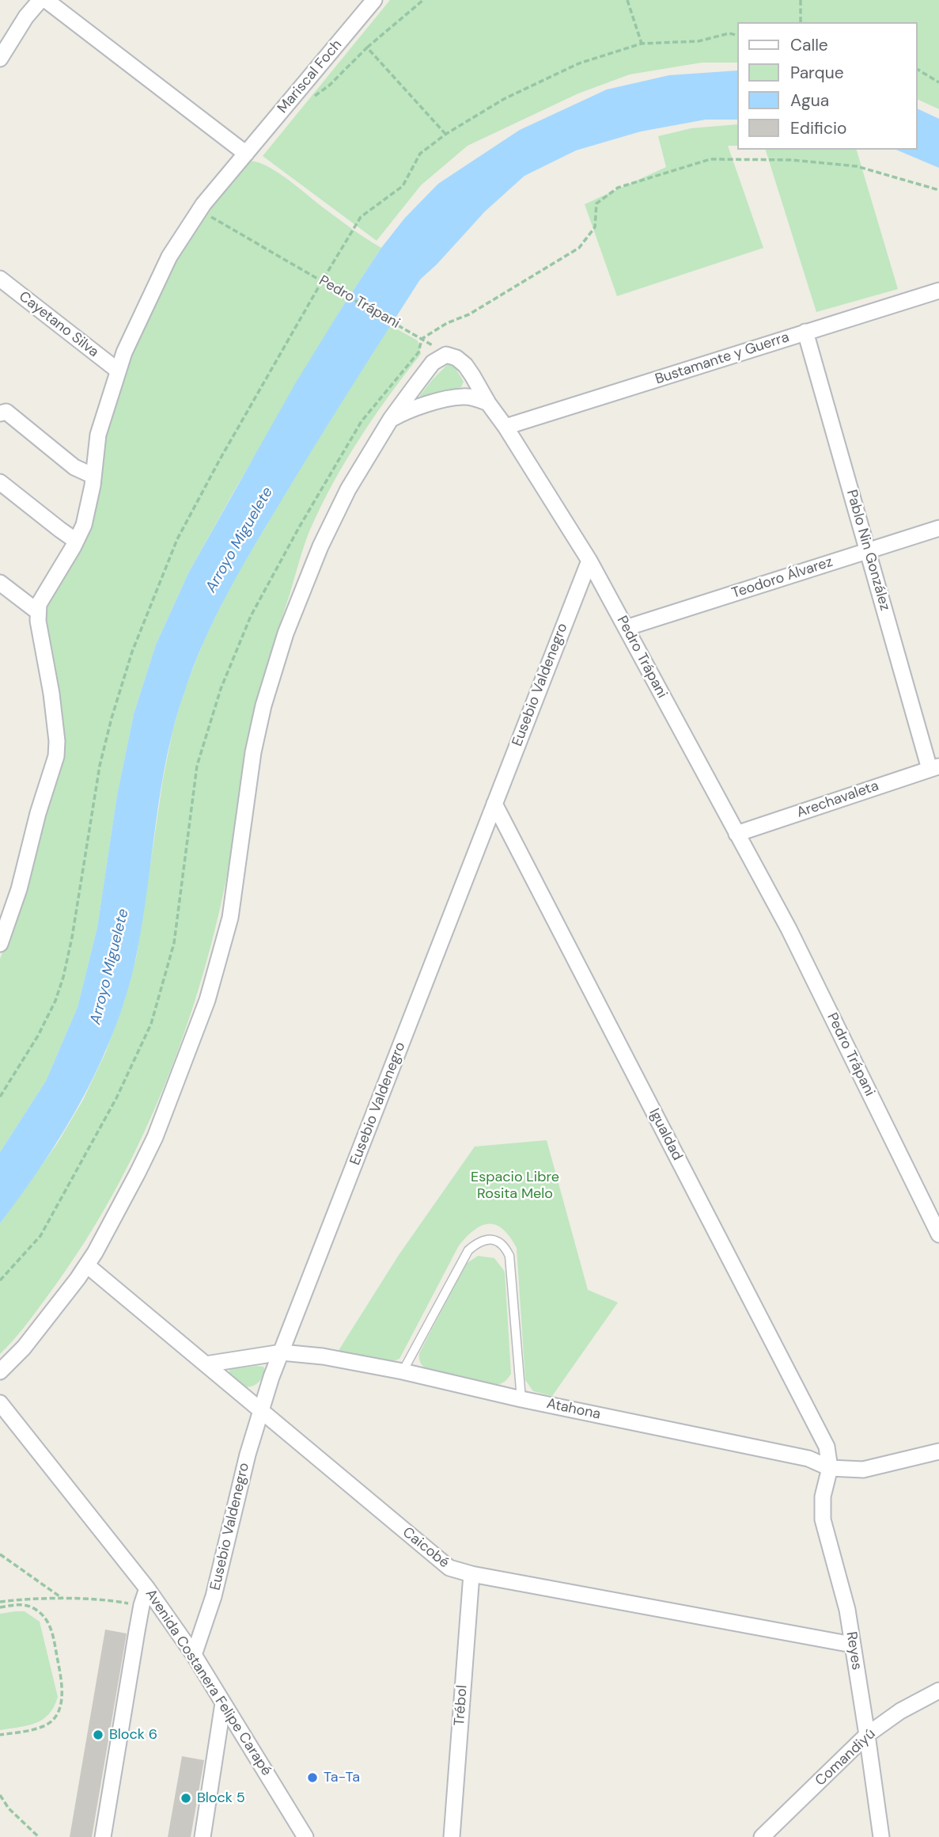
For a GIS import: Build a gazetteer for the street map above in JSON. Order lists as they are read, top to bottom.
{
  "streets": {
    "street": [
      "Mariscal Foch",
      "Pedro Trápani",
      "Cayetano Silva",
      "Bustamante y Guerra",
      "Pablo Nin González",
      "Teodoro Álvarez",
      "Eusebio Valdenegro",
      "Arechavaleta",
      "Igualdad",
      "Atahona",
      "Caicobé",
      "Reyes",
      "Avenida Costanera Felipe Carapé",
      "Trébol",
      "Comandiyú"
    ]
  },
  "crossings": [
    ["Mariscal Foch", "Pedro Trápani"],
    ["Mariscal Foch", "Cayetano Silva"],
    ["Pedro Trápani", "Bustamante y Guerra"],
    ["Pedro Trápani", "Teodoro Álvarez"],
    ["Pedro Trápani", "Eusebio Valdenegro"],
    ["Pedro Trápani", "Arechavaleta"],
    ["Bustamante y Guerra", "Pablo Nin González"],
    ["Pablo Nin González", "Teodoro Álvarez"],
    ["Pablo Nin González", "Arechavaleta"],
    ["Eusebio Valdenegro", "Igualdad"],
    ["Eusebio Valdenegro", "Atahona"],
    ["Eusebio Valdenegro", "Caicobé"],
    ["Eusebio Valdenegro", "Avenida Costanera Felipe Carapé"],
    ["Igualdad", "Atahona"],
    ["Igualdad", "Reyes"],
    ["Atahona", "Caicobé"],
    ["Atahona", "Reyes"],
    ["Caicobé", "Reyes"],
    ["Caicobé", "Trébol"],
    ["Reyes", "Comandiyú"]
  ],
  "water": ["Arroyo Miguelete"],
  "parks": ["Espacio Libre Rosita Melo"],
  "places": ["Block 6", "Ta-Ta", "Block 5"],
  "legend": [
    "Calle",
    "Parque",
    "Agua",
    "Edificio"
  ]
}
